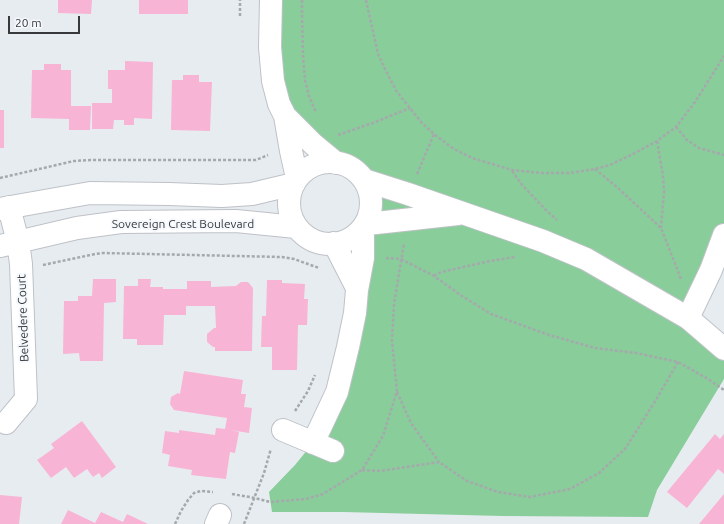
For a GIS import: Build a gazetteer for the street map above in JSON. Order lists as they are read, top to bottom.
{
  "streets": {
    "street": ["Sovereign Crest Boulevard", "Belvedere Court"]
  },
  "crossings": [
    ["Sovereign Crest Boulevard", "Belvedere Court"]
  ],
  "scale_bar": "20 m"
}
